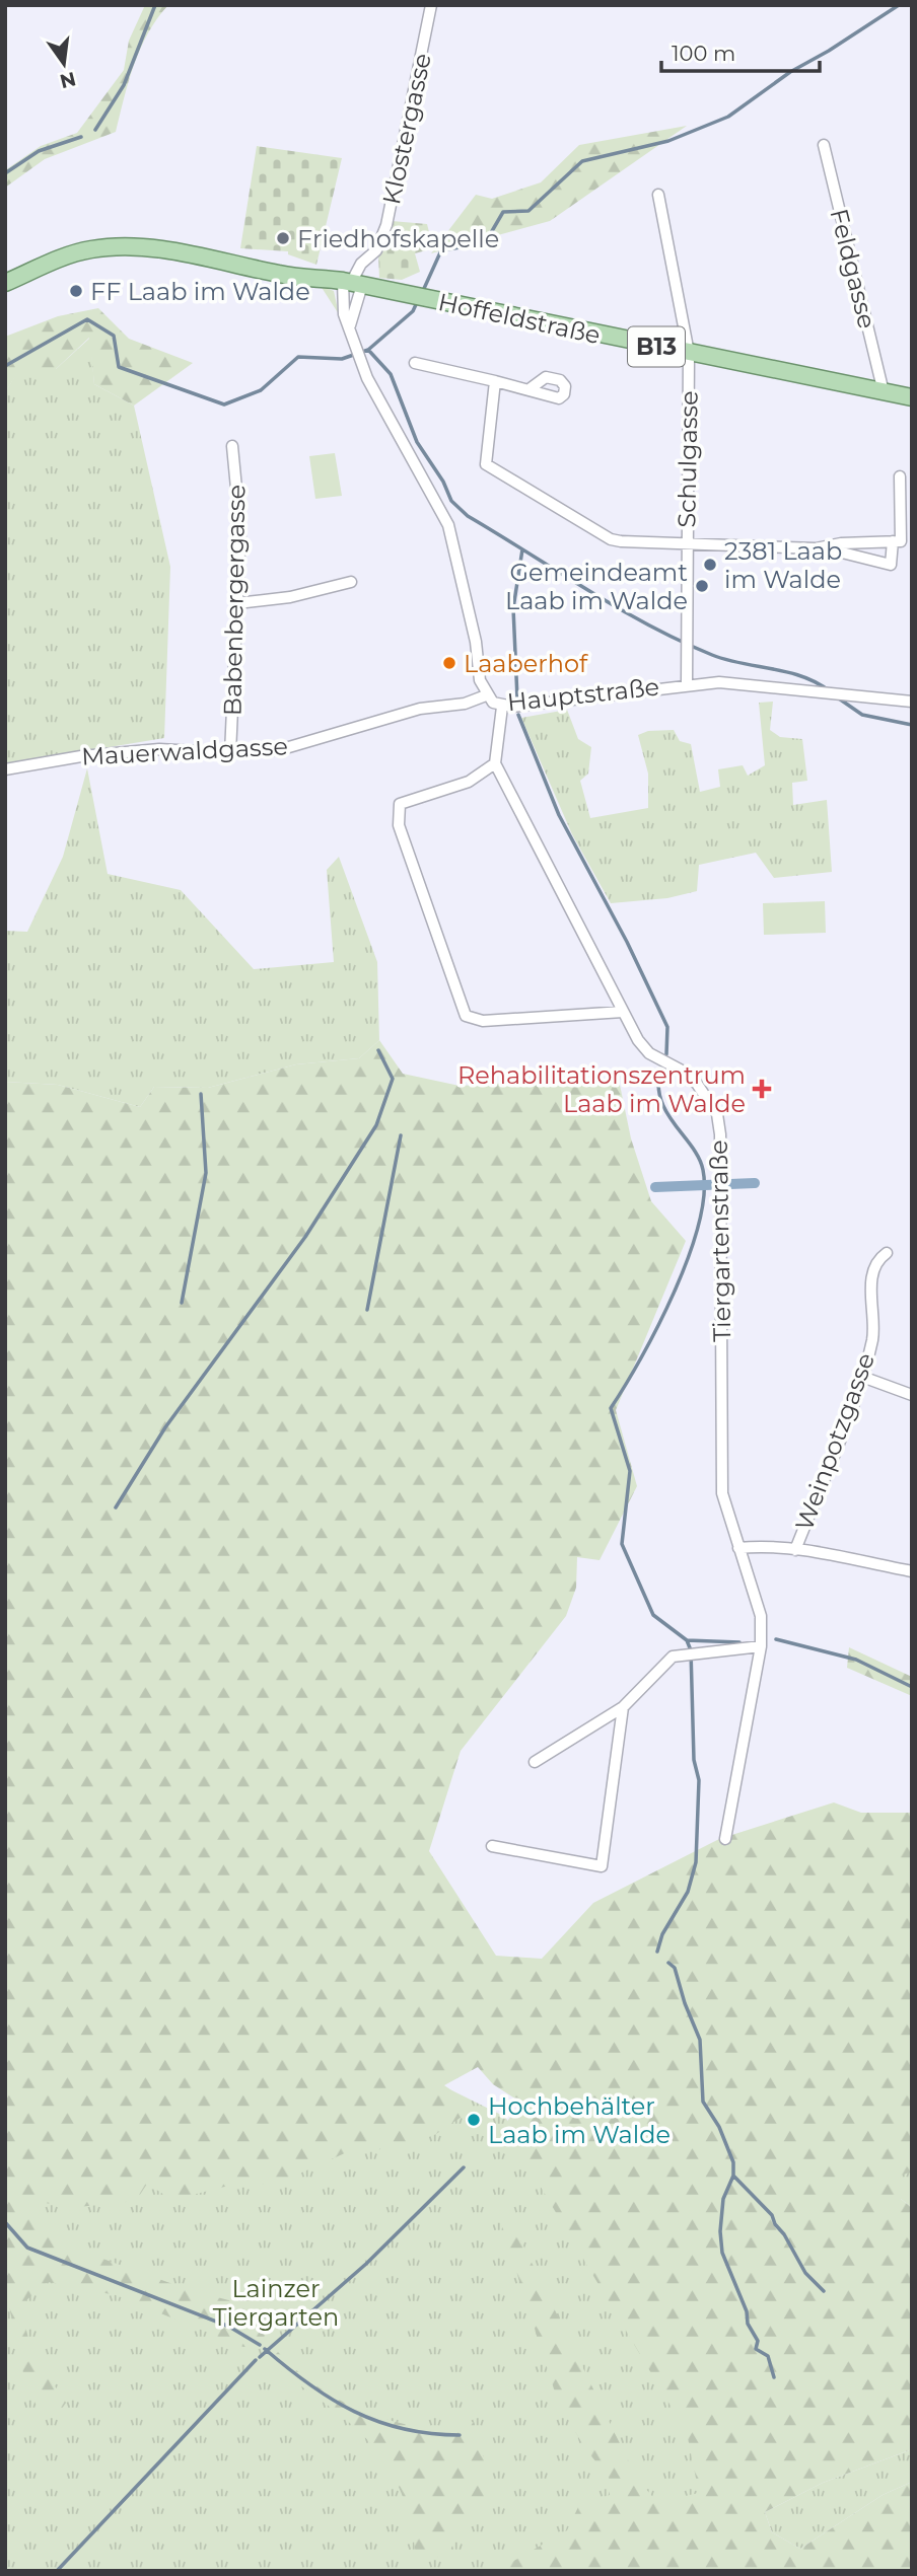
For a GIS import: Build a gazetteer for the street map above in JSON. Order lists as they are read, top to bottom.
{
  "streets": {
    "main road": ["Hoffeldstraße", "B13"],
    "street": [
      "Klostergasse",
      "Feldgasse",
      "Schulgasse",
      "Babenbergergasse",
      "Hauptstraße",
      "Mauerwaldgasse",
      "Tiergartenstraße",
      "Weinpotzgasse"
    ]
  },
  "crossings": [
    ["Klostergasse", "Hoffeldstraße"],
    ["Klostergasse", "Hauptstraße"],
    ["Feldgasse", "Hoffeldstraße"],
    ["Hoffeldstraße", "Schulgasse"],
    ["Hoffeldstraße", "Hauptstraße"],
    ["Schulgasse", "Hauptstraße"],
    ["Babenbergergasse", "Mauerwaldgasse"],
    ["Hauptstraße", "Mauerwaldgasse"]
  ],
  "parks": ["Lainzer Tiergarten"],
  "places": {
    "other": [
      "Friedhofskapelle",
      "FF Laab im Walde",
      "2381 Laab im Walde",
      "Gemeindeamt Laab im Walde",
      "Laaberhof",
      "Hochbehälter Laab im Walde"
    ],
    "health": ["Rehabilitationszentrum Laab im Walde"]
  },
  "scale_bar": "100 m",
  "north": "bottom"
}
